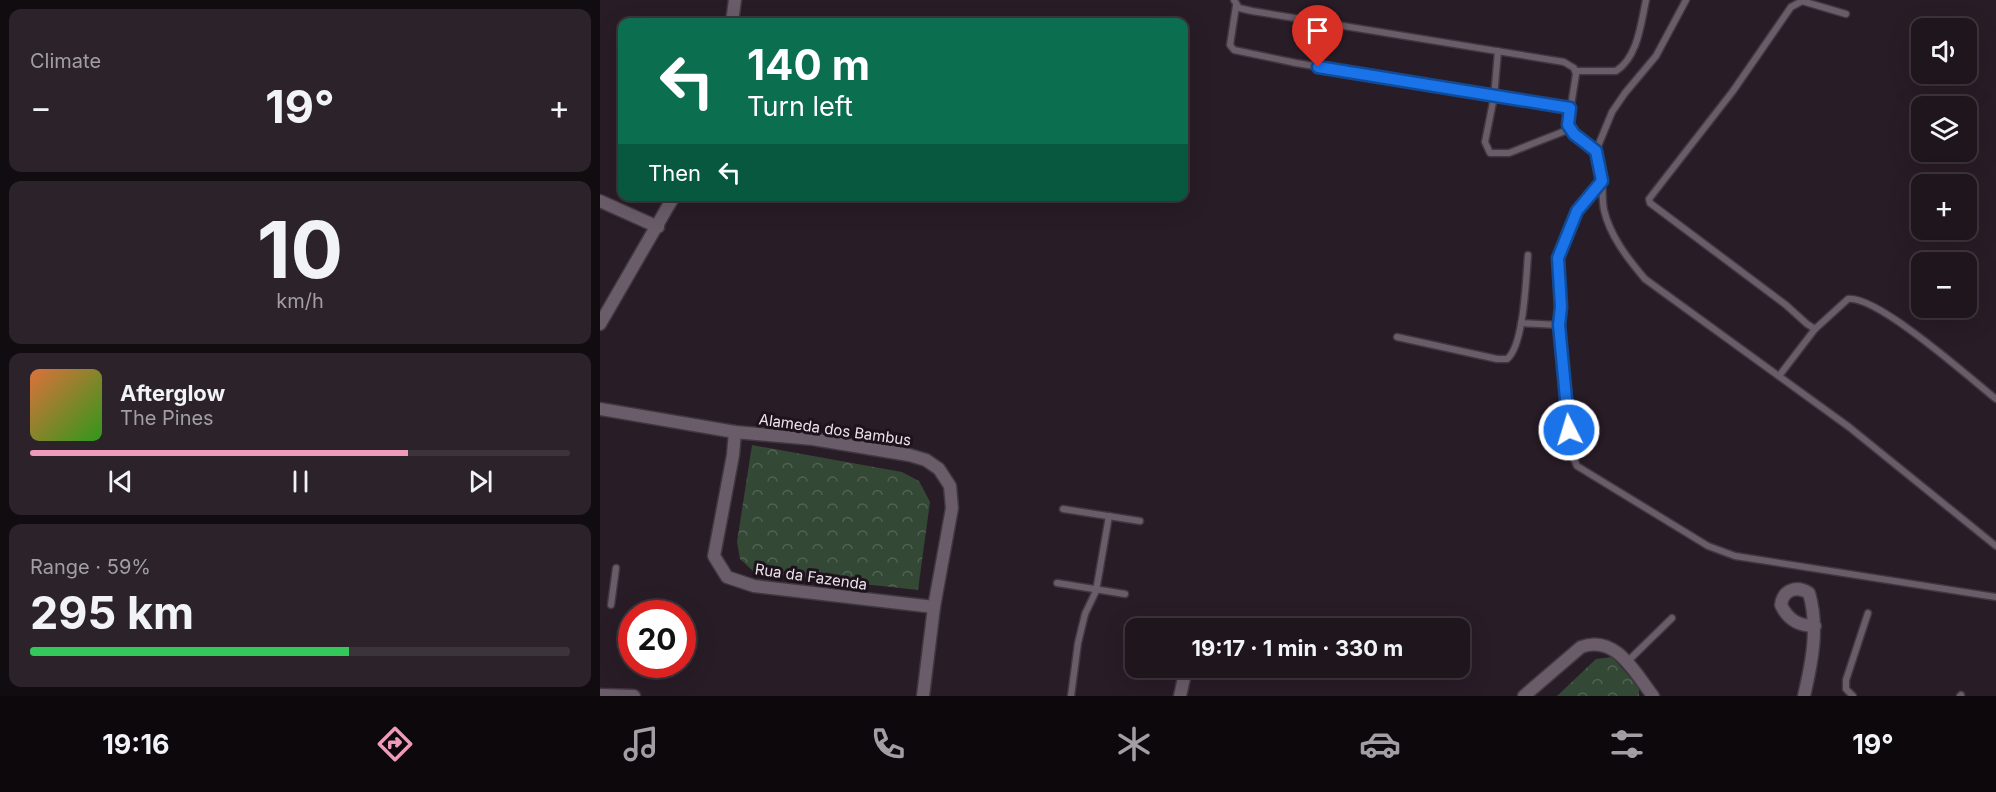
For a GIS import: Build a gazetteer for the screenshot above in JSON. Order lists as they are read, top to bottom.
{
  "streets": {
    "street": ["Alameda dos Bambus", "Rua da Fazenda"]
  },
  "crossings": [
    ["Alameda dos Bambus", "Rua da Fazenda"]
  ],
  "page": {
    "tile": [
      "Climate",
      ["10", "km/h"],
      ["Range · 59%", "295 km"]
    ],
    "map_buttons": ["+", "−"],
    "turn": ["140 m", "Turn left"],
    "heat": ["−", "19°", "+"],
    "then": "Then",
    "song": ["Afterglow", "The Pines"],
    "limit": "20",
    "trip": "19:17 · 1 min · 330 m",
    "tabs": ["19:16", "19°"]
  }
}
